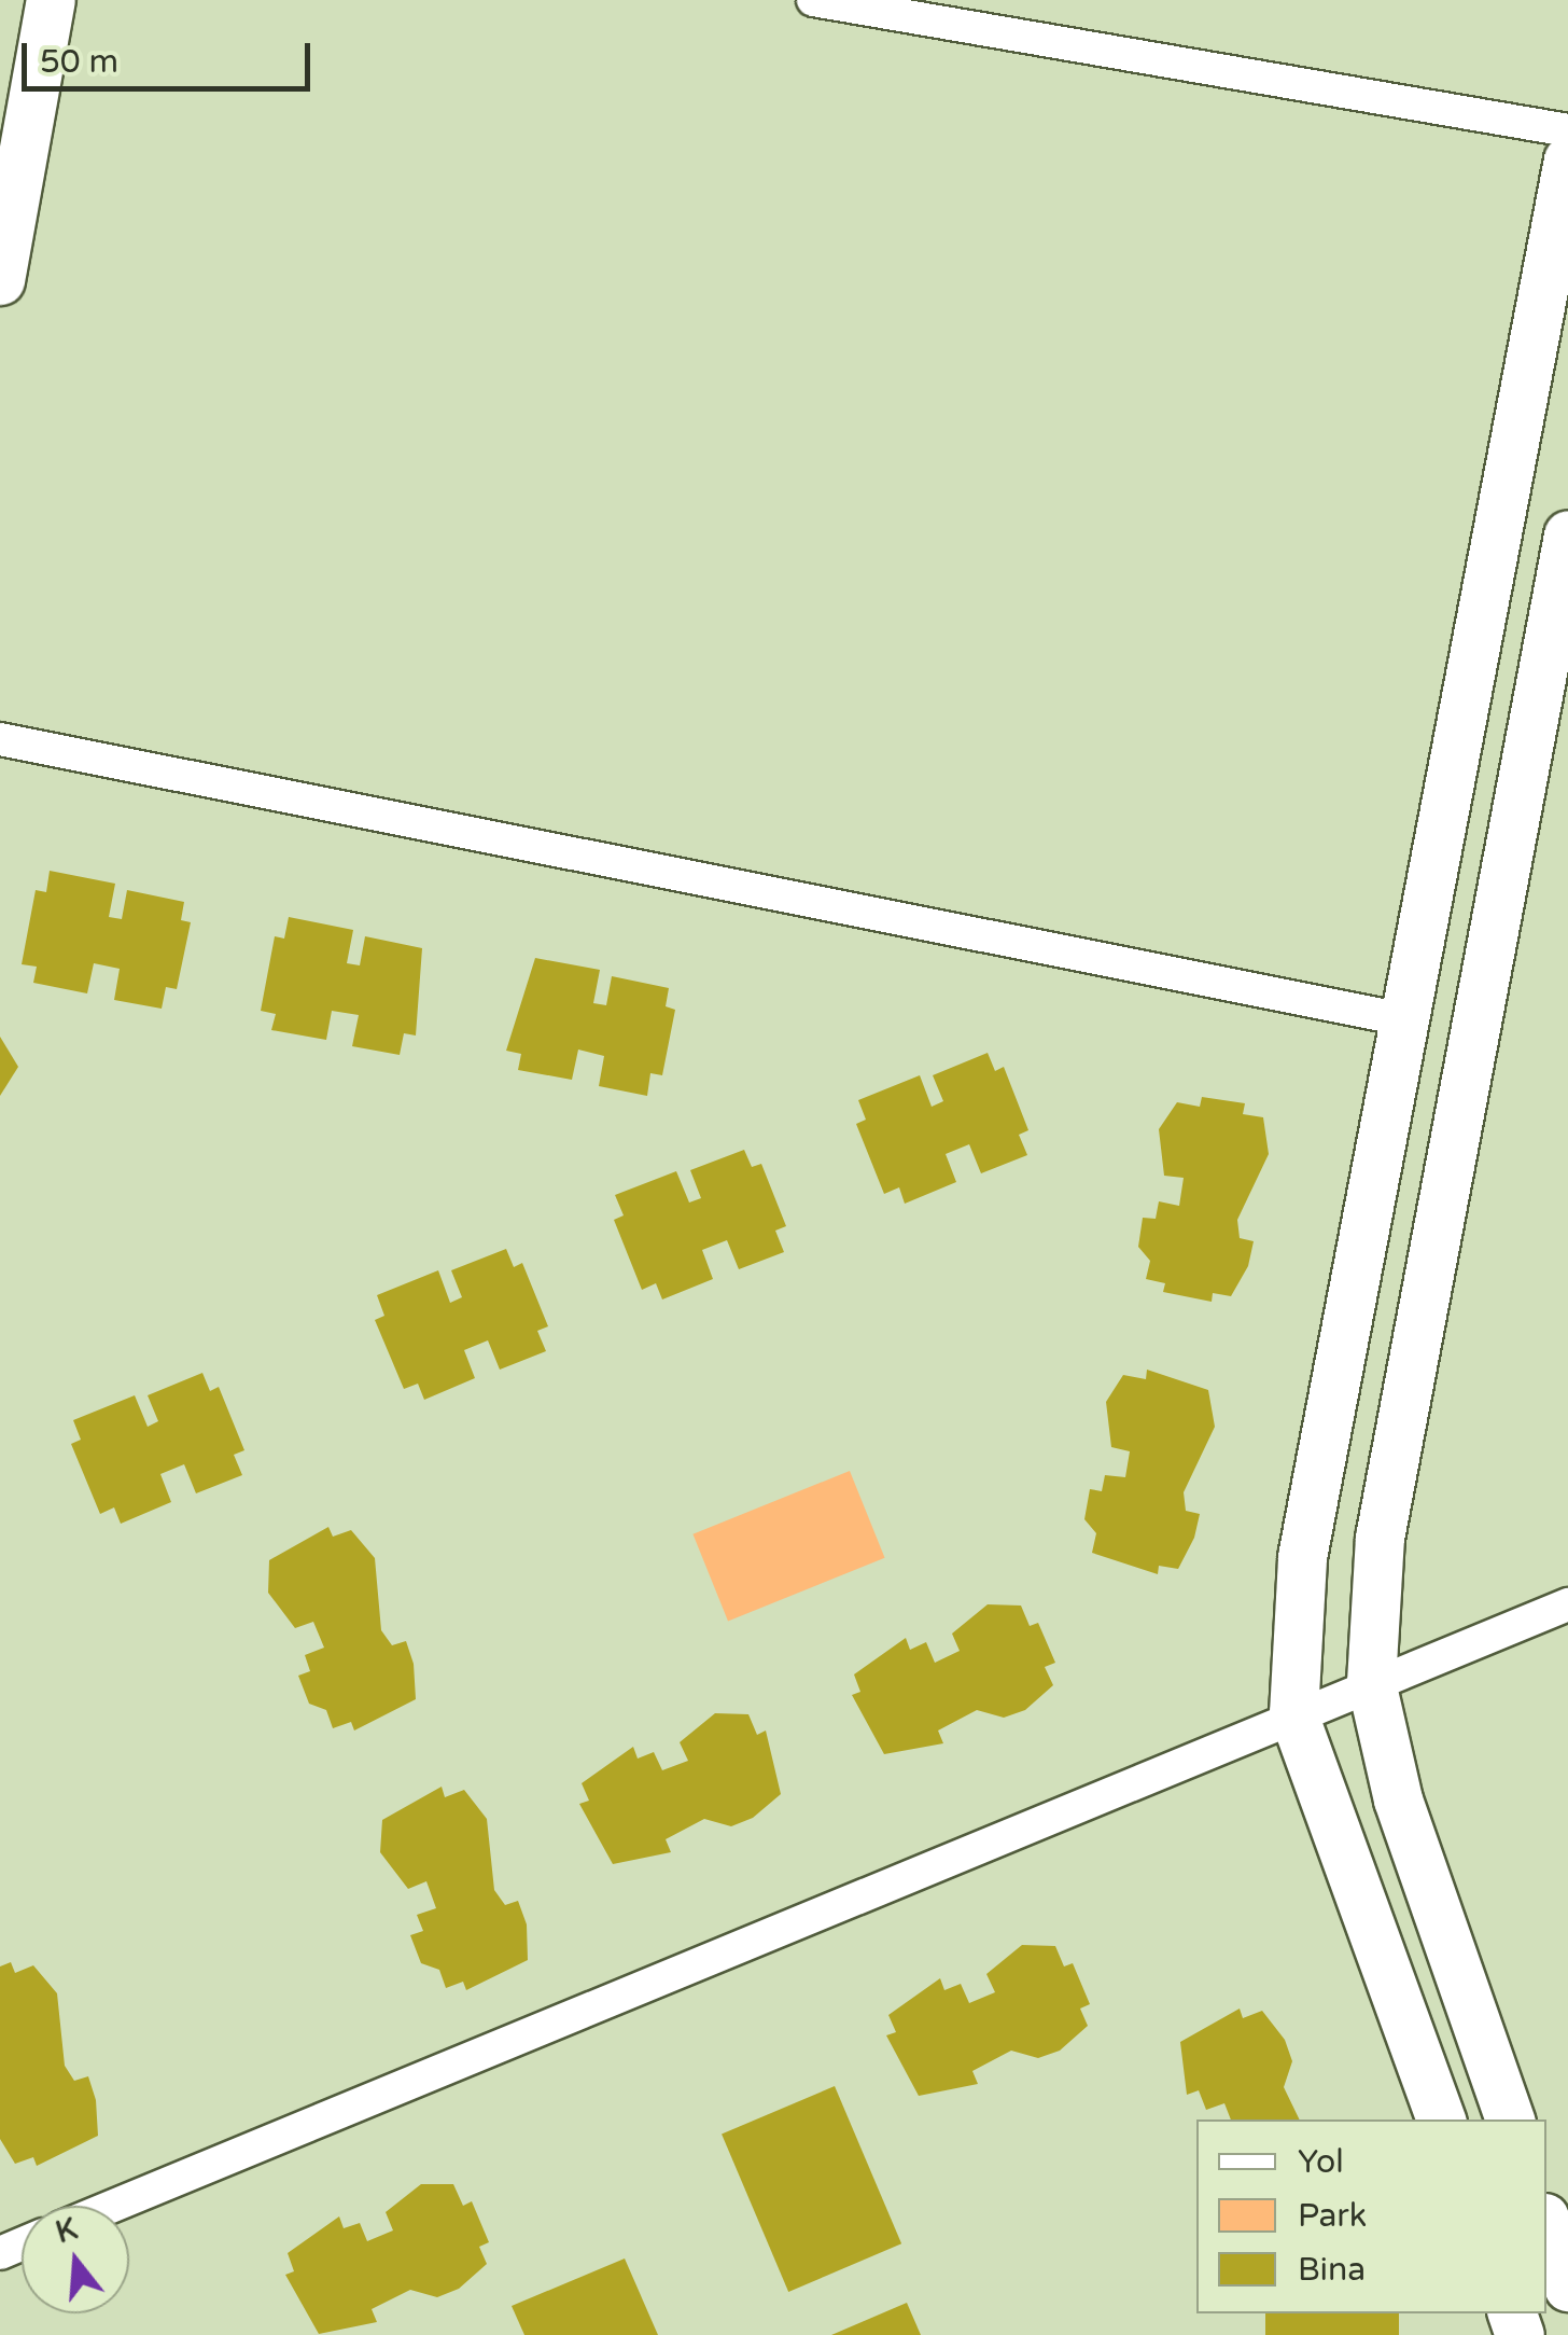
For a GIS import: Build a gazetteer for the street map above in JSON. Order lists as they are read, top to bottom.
{
  "legend": ["Yol", "Park", "Bina"],
  "scale_bar": "50 m",
  "north": "top"
}
